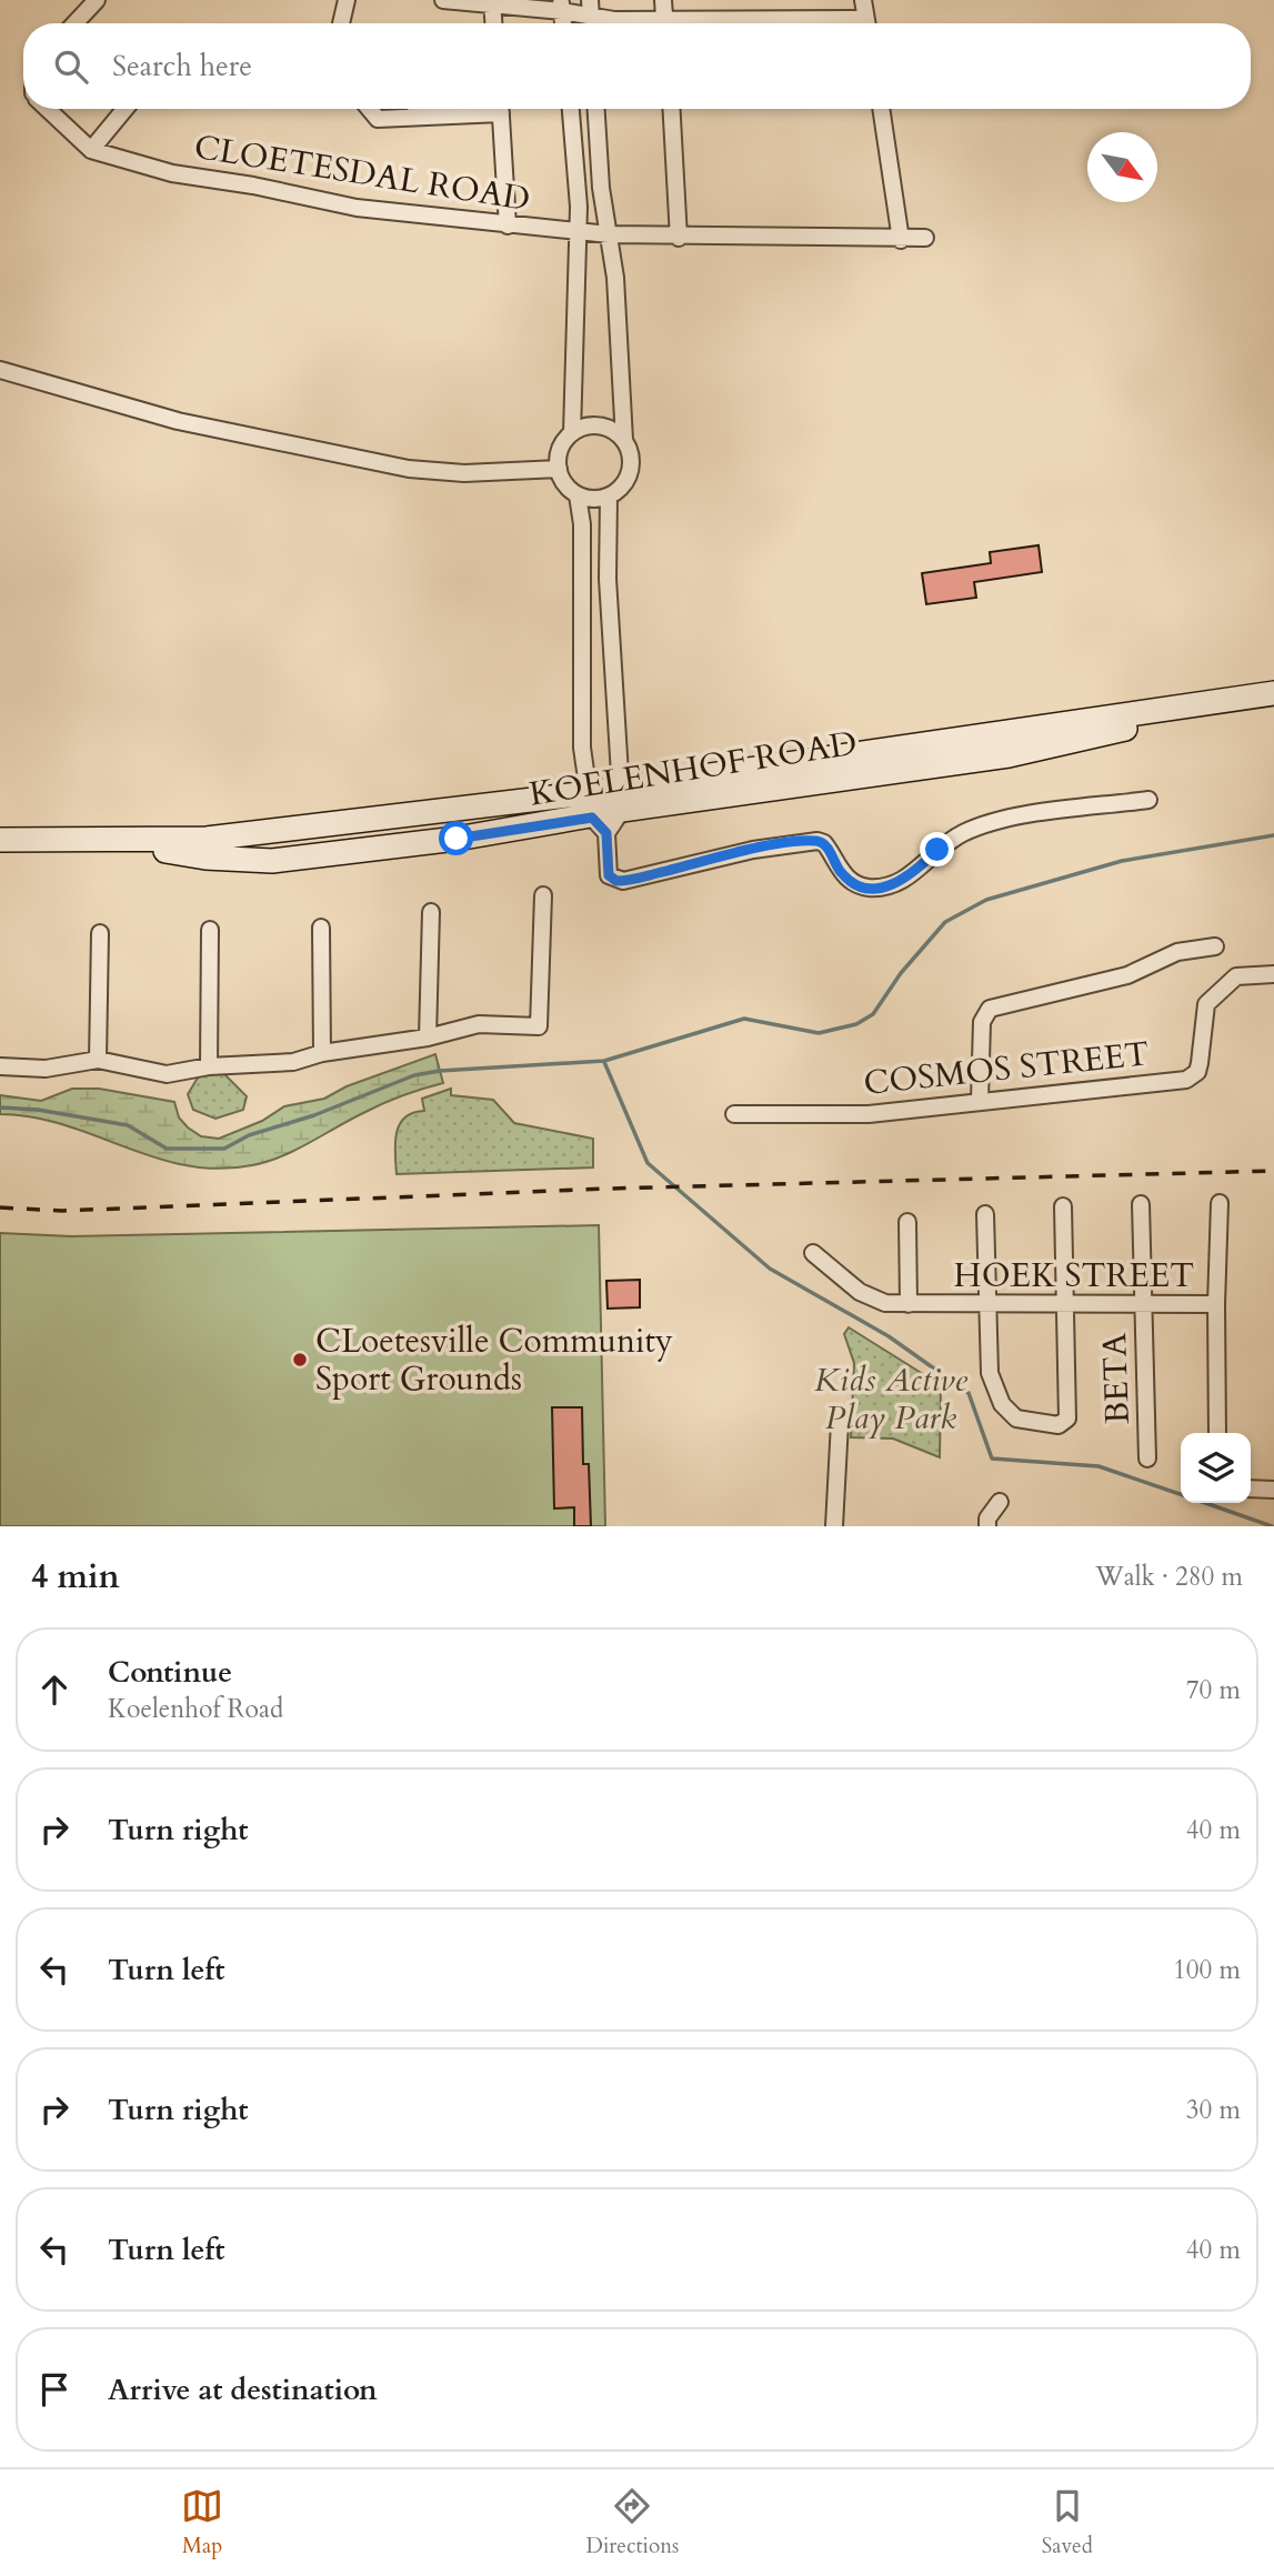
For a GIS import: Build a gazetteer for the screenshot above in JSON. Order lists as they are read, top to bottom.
{
  "streets": {
    "main road": ["KOELENHOF ROAD"],
    "street": [
      "CLOETESDAL ROAD",
      "COSMOS STREET",
      "HOEK STREET",
      "BETA"
    ]
  },
  "crossings": [
    ["HOEK STREET", "BETA"]
  ],
  "parks": ["Kids Active Play Park"],
  "places": ["CLoetesville Community Sport Grounds"],
  "north": "bottom right",
  "page": {
    "search": "Search here",
    "heading": ["4 min", "Walk · 280 m"],
    "list": [
      ["Continue", "Koelenhof Road", "70 m"],
      ["Turn right", "40 m"],
      ["Turn left", "100 m"],
      ["Turn right", "30 m"],
      ["Turn left", "40 m"],
      "Arrive at destination"
    ],
    "nav": ["Map", "Directions", "Saved"]
  }
}
